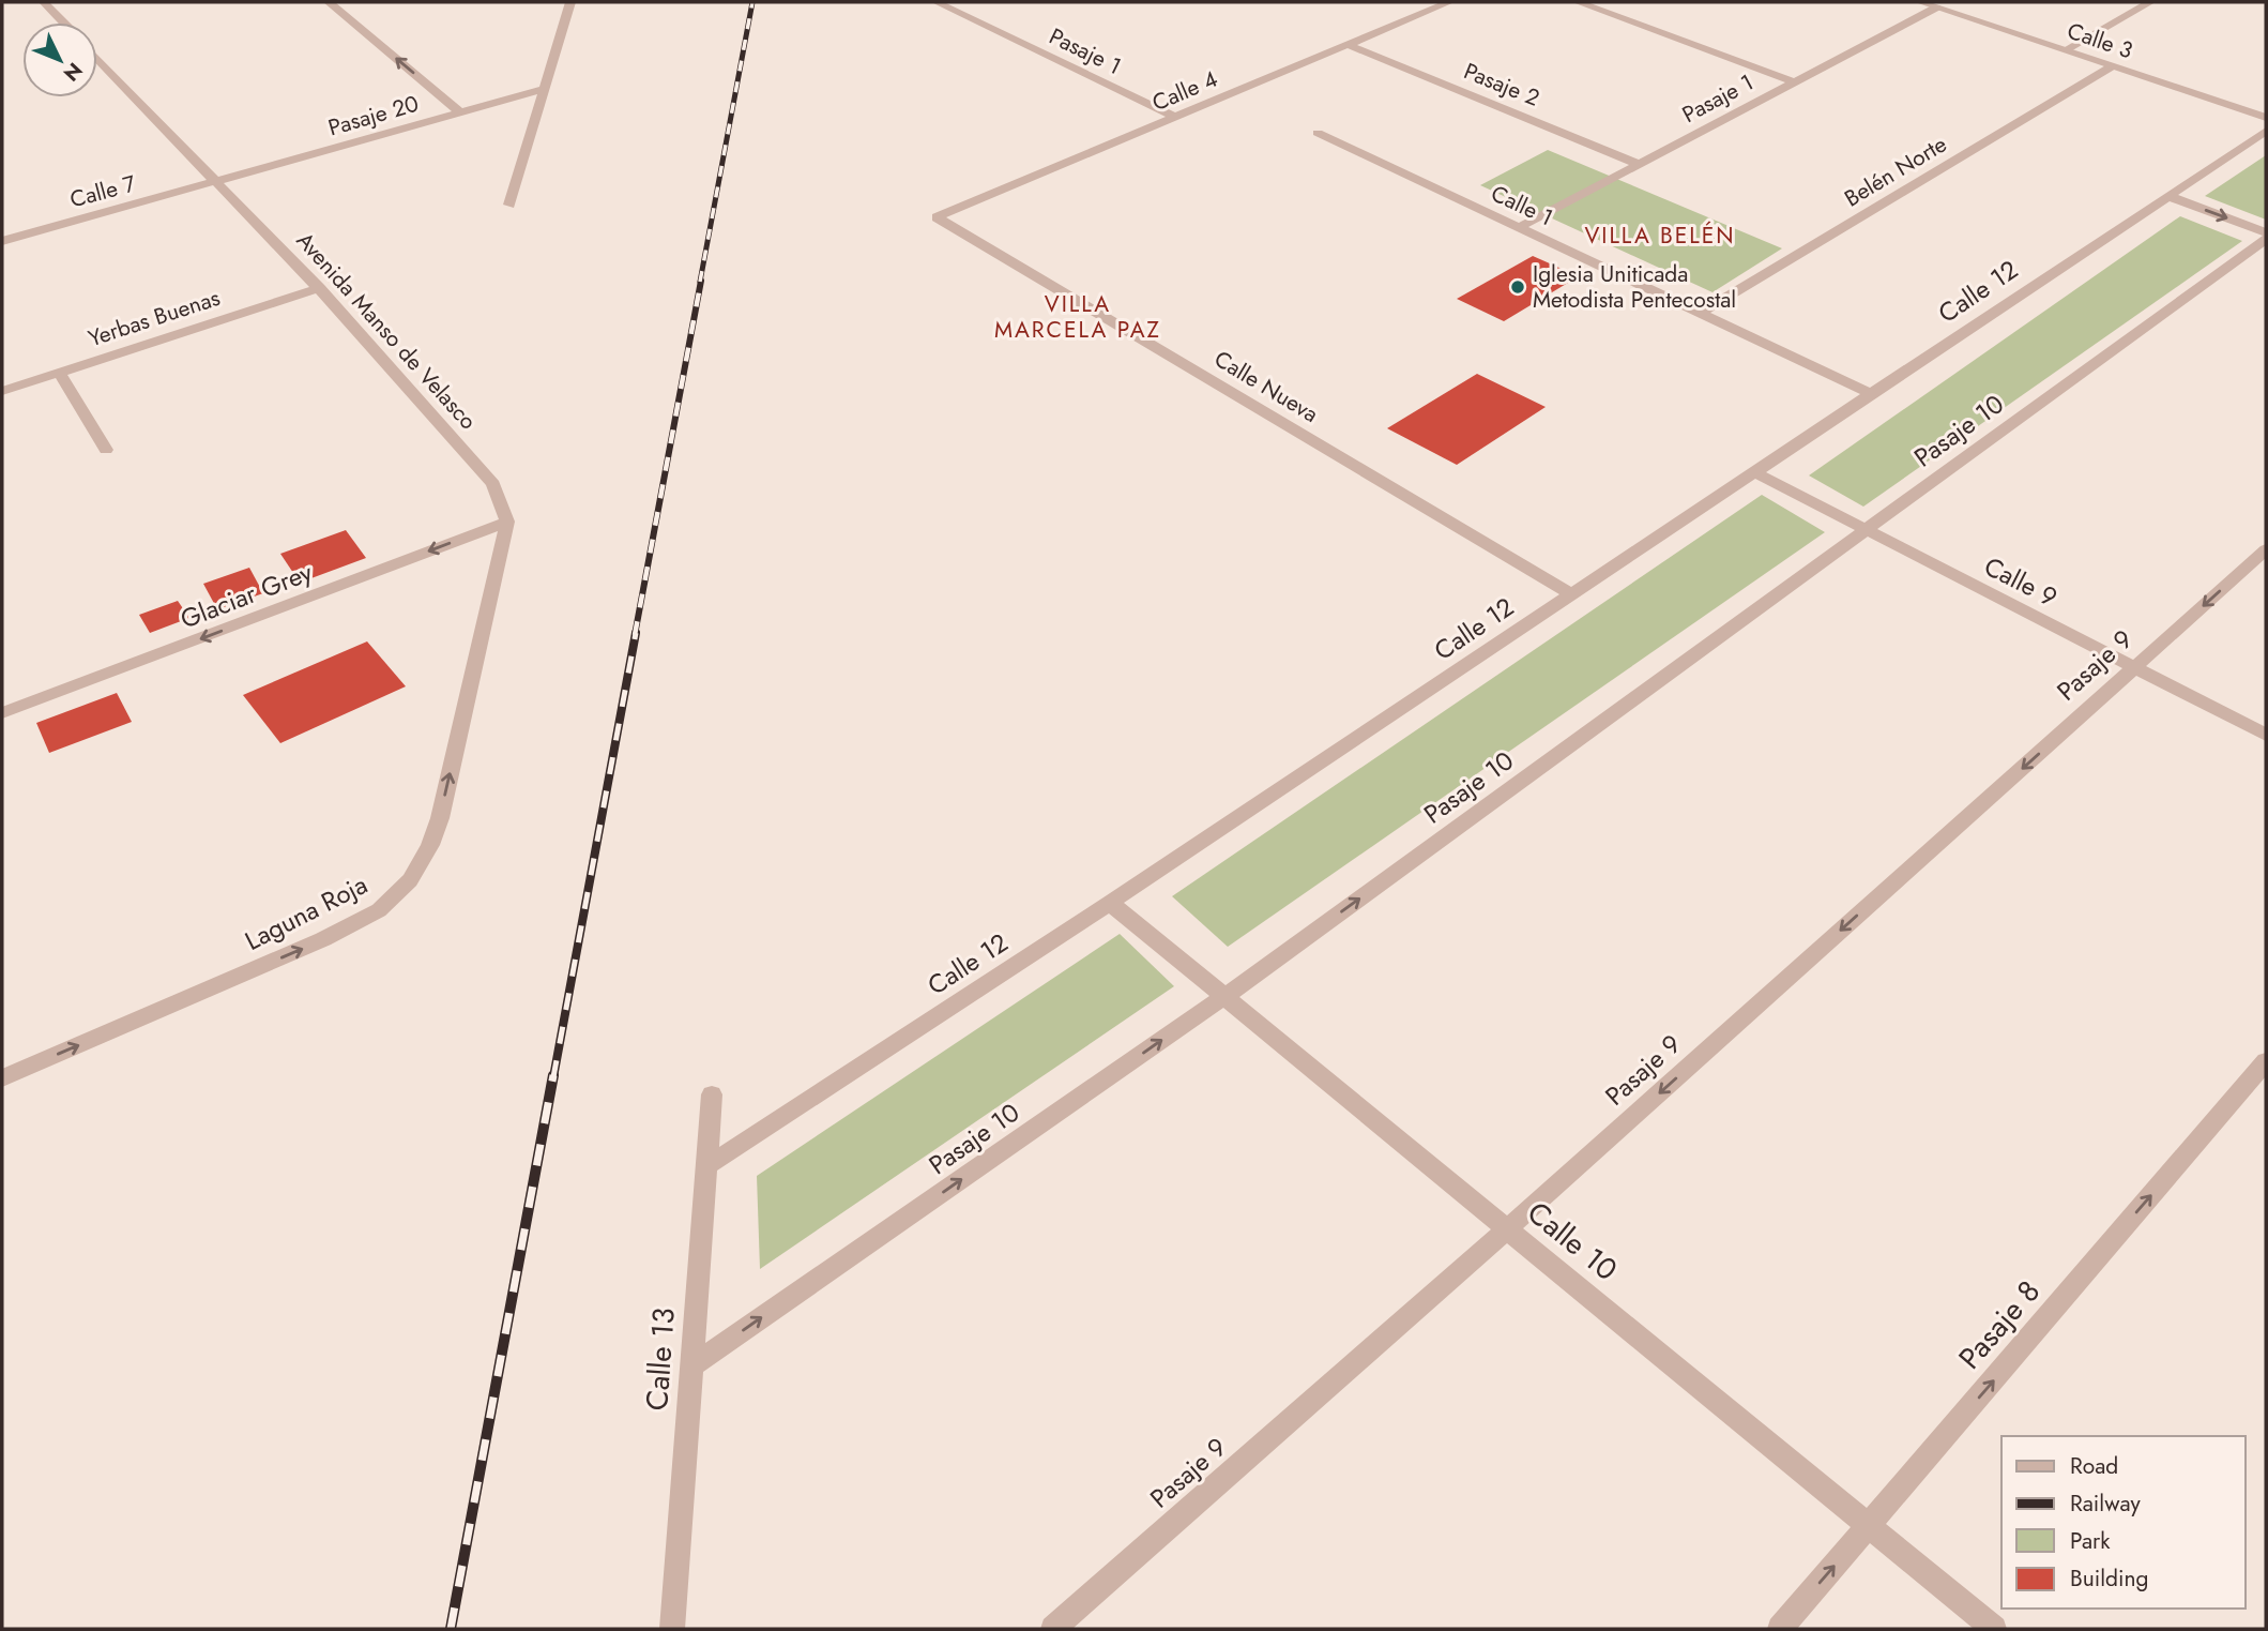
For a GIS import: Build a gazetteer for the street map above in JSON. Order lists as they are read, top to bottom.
{
  "streets": {
    "street": [
      "Calle 3",
      "Pasaje 1",
      "Pasaje 2",
      "Calle 4",
      "Pasaje 20",
      "Belén Norte",
      "Calle 7",
      "Calle 1",
      "Calle 12",
      "Yerbas Buenas",
      "Avenida Manso de Velasco",
      "Calle Nueva",
      "Pasaje 10",
      "Calle 9",
      "Glaciar Grey",
      "Pasaje 9",
      "Laguna Roja",
      "Calle 10",
      "Pasaje 8",
      "Calle 13"
    ]
  },
  "crossings": [
    ["Calle 3", "Pasaje 1"],
    ["Calle 3", "Belén Norte"],
    ["Pasaje 1", "Pasaje 2"],
    ["Pasaje 1", "Calle 4"],
    ["Pasaje 1", "Calle 1"],
    ["Pasaje 2", "Calle 4"],
    ["Calle 4", "Calle Nueva"],
    ["Pasaje 20", "Calle 7"],
    ["Pasaje 20", "Avenida Manso de Velasco"],
    ["Belén Norte", "Calle 1"],
    ["Calle 7", "Avenida Manso de Velasco"],
    ["Calle 1", "Calle 12"],
    ["Calle 12", "Calle Nueva"],
    ["Calle 12", "Calle 9"],
    ["Calle 12", "Calle 10"],
    ["Calle 12", "Calle 13"],
    ["Yerbas Buenas", "Avenida Manso de Velasco"],
    ["Avenida Manso de Velasco", "Glaciar Grey"],
    ["Avenida Manso de Velasco", "Laguna Roja"],
    ["Pasaje 10", "Calle 9"],
    ["Pasaje 10", "Calle 10"],
    ["Pasaje 10", "Calle 13"],
    ["Calle 9", "Pasaje 9"],
    ["Glaciar Grey", "Laguna Roja"],
    ["Pasaje 9", "Calle 10"],
    ["Calle 10", "Pasaje 8"]
  ],
  "one_way": [
    "Pasaje 10",
    "Glaciar Grey",
    "Pasaje 9",
    "Laguna Roja",
    "Pasaje 8"
  ],
  "districts": ["VILLA BELÉN", "VILLA MARCELA PAZ"],
  "places": ["Iglesia Uniticada Metodista Pentecostal"],
  "legend": [
    "Road",
    "Railway",
    "Park",
    "Building"
  ],
  "north": "bottom right"
}
